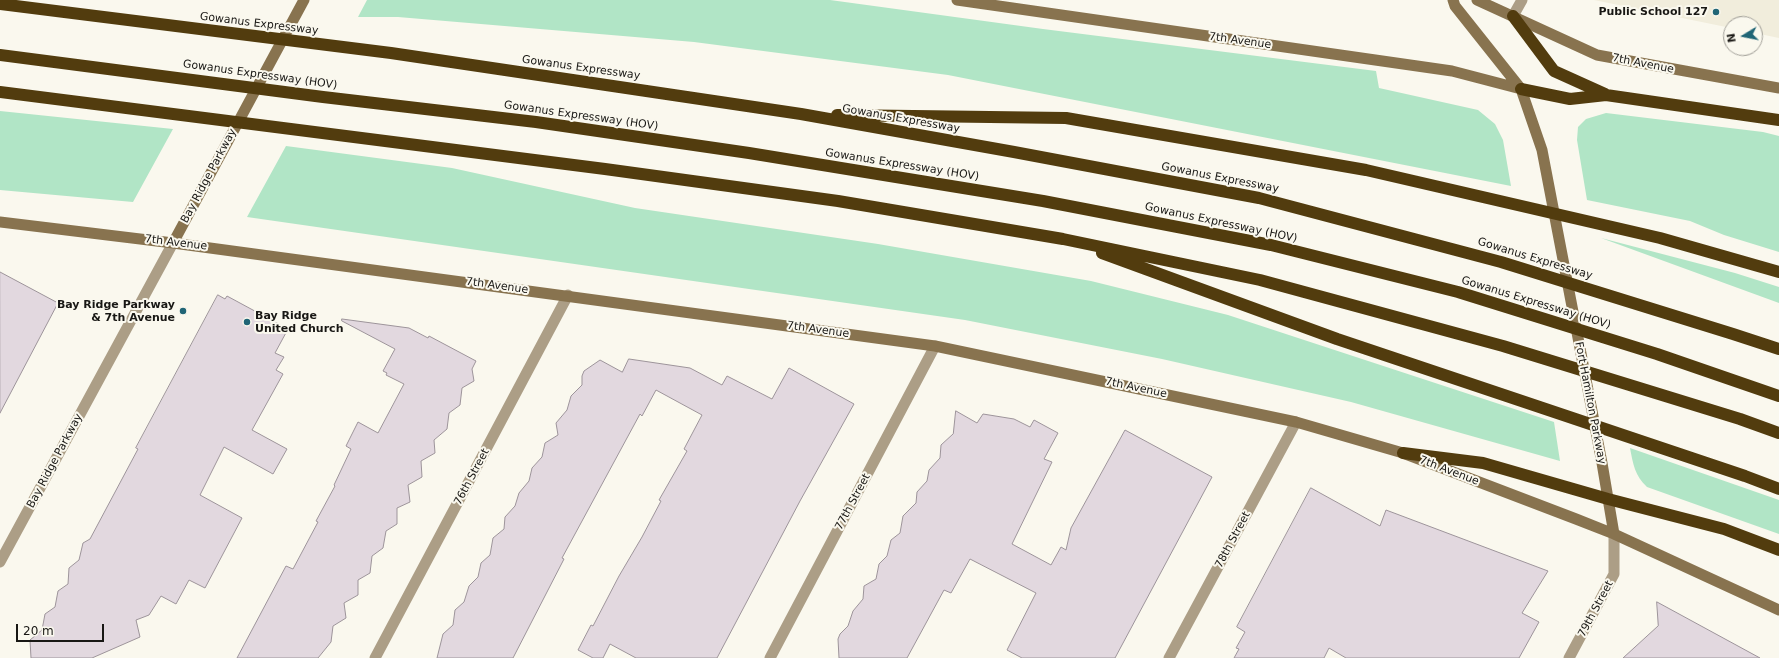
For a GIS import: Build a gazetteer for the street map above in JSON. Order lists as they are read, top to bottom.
{
  "streets": {
    "highway": ["Gowanus Expressway", "Gowanus Expressway (HOV)"],
    "main road": ["7th Avenue", "Bay Ridge Parkway", "Fort Hamilton Parkway"],
    "street": [
      "76th Street",
      "77th Street",
      "78th Street",
      "79th Street"
    ]
  },
  "crossings": [
    ["7th Avenue", "Bay Ridge Parkway"],
    ["7th Avenue", "Fort Hamilton Parkway"],
    ["7th Avenue", "76th Street"],
    ["7th Avenue", "77th Street"],
    ["7th Avenue", "78th Street"],
    ["7th Avenue", "79th Street"],
    ["Fort Hamilton Parkway", "79th Street"]
  ],
  "places": ["Public School 127", "Bay Ridge Parkway & 7th Avenue", "Bay Ridge United Church"],
  "scale_bar": "20 m",
  "north": "left"
}
